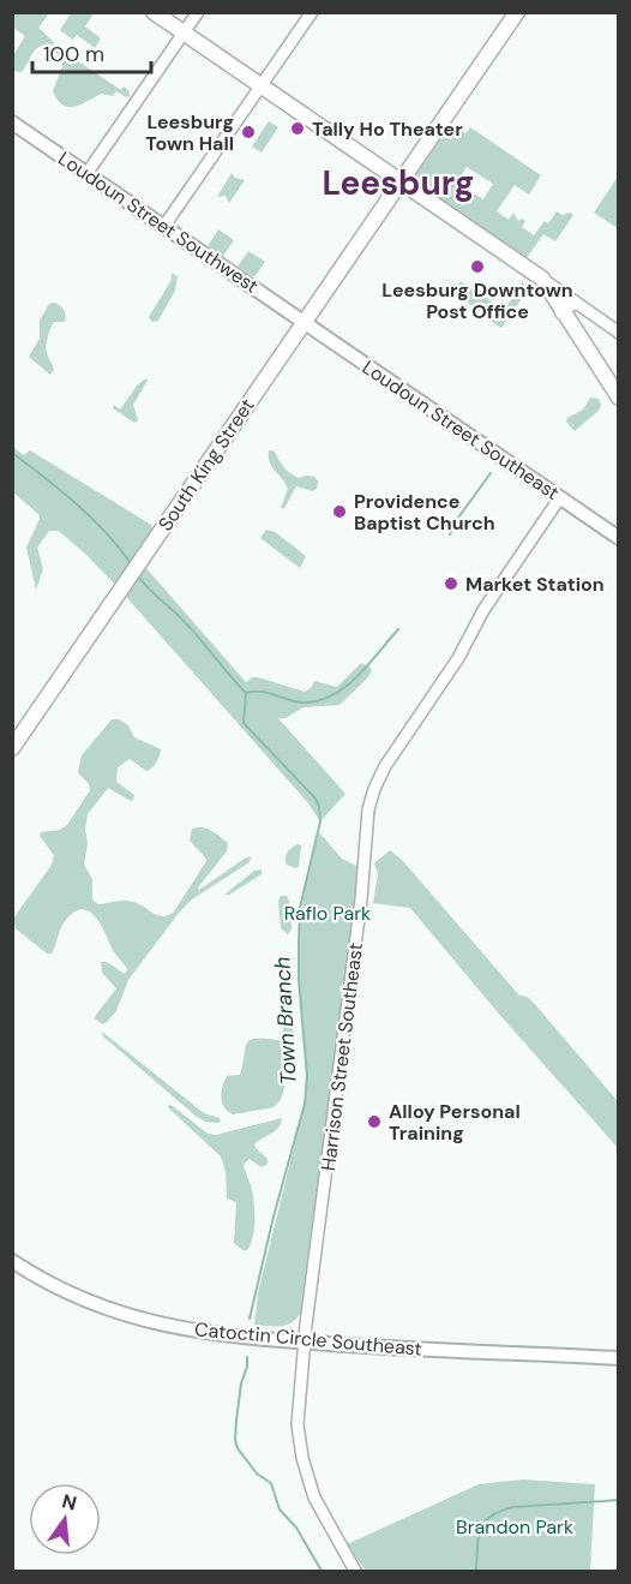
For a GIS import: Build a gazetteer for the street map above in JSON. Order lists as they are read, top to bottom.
{
  "streets": {
    "main road": [
      "Loudoun Street Southwest",
      "Loudoun Street Southeast",
      "South King Street",
      "Catoctin Circle Southeast"
    ],
    "street": ["Harrison Street Southeast"]
  },
  "crossings": [
    ["Loudoun Street Southwest", "Loudoun Street Southeast"],
    ["Loudoun Street Southwest", "South King Street"],
    ["Loudoun Street Southeast", "South King Street"],
    ["Loudoun Street Southeast", "Harrison Street Southeast"],
    ["Harrison Street Southeast", "Catoctin Circle Southeast"]
  ],
  "districts": ["Leesburg"],
  "water": ["Town Branch"],
  "parks": ["Raflo Park", "Brandon Park"],
  "places": [
    "Tally Ho Theater",
    "Leesburg Town Hall",
    "Leesburg Downtown Post Office",
    "Providence Baptist Church",
    "Market Station",
    "Alloy Personal Training"
  ],
  "scale_bar": "100 m",
  "north": "top"
}
